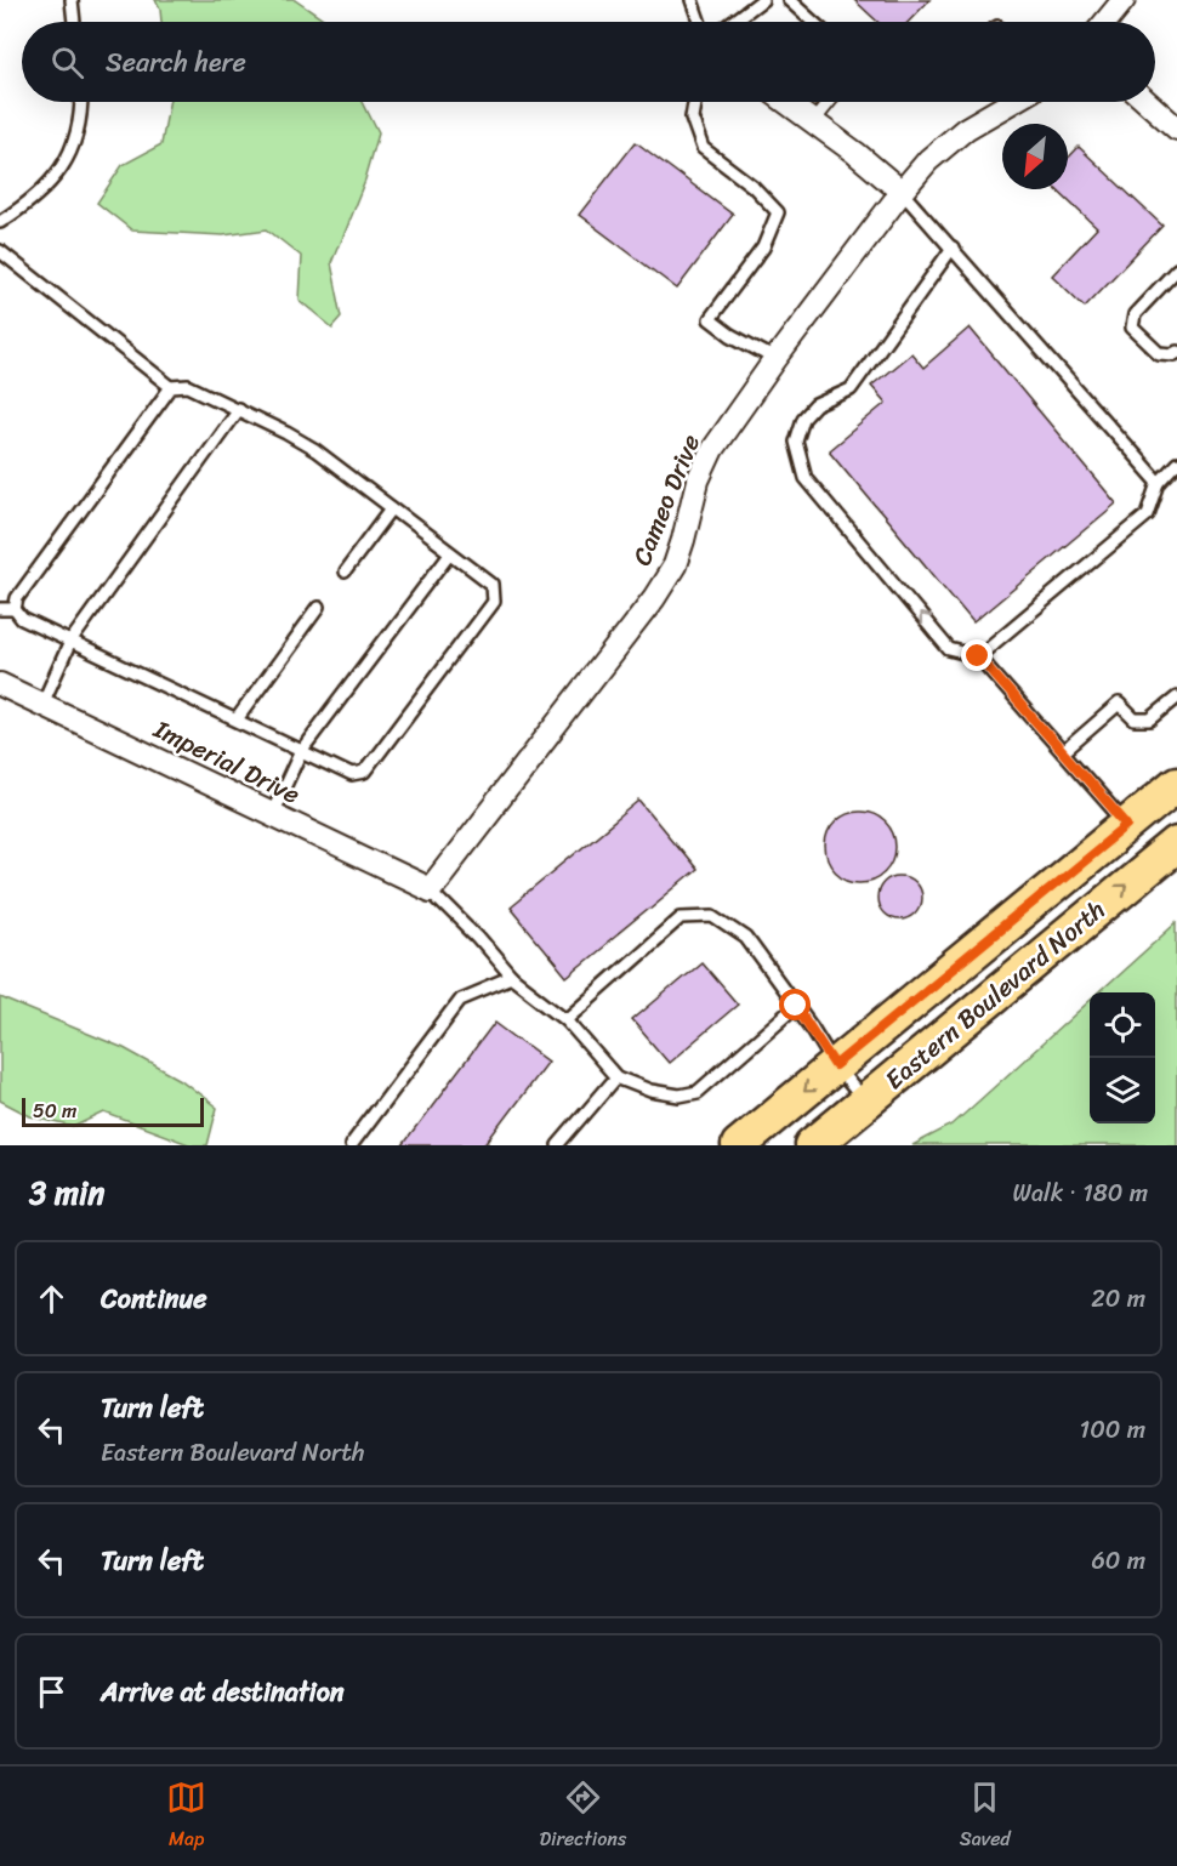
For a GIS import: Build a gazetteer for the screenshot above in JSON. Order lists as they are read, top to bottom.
{
  "streets": {
    "main road": ["Eastern Boulevard North"],
    "street": ["Cameo Drive", "Imperial Drive"]
  },
  "crossings": [
    ["Cameo Drive", "Imperial Drive"]
  ],
  "scale_bar": "50 m",
  "north": "bottom left",
  "page": {
    "search": "Search here",
    "scale": "50 m",
    "heading": ["3 min", "Walk · 180 m"],
    "list": [
      ["Continue", "20 m"],
      ["Turn left", "Eastern Boulevard North", "100 m"],
      ["Turn left", "60 m"],
      "Arrive at destination"
    ],
    "nav": ["Map", "Directions", "Saved"]
  }
}
